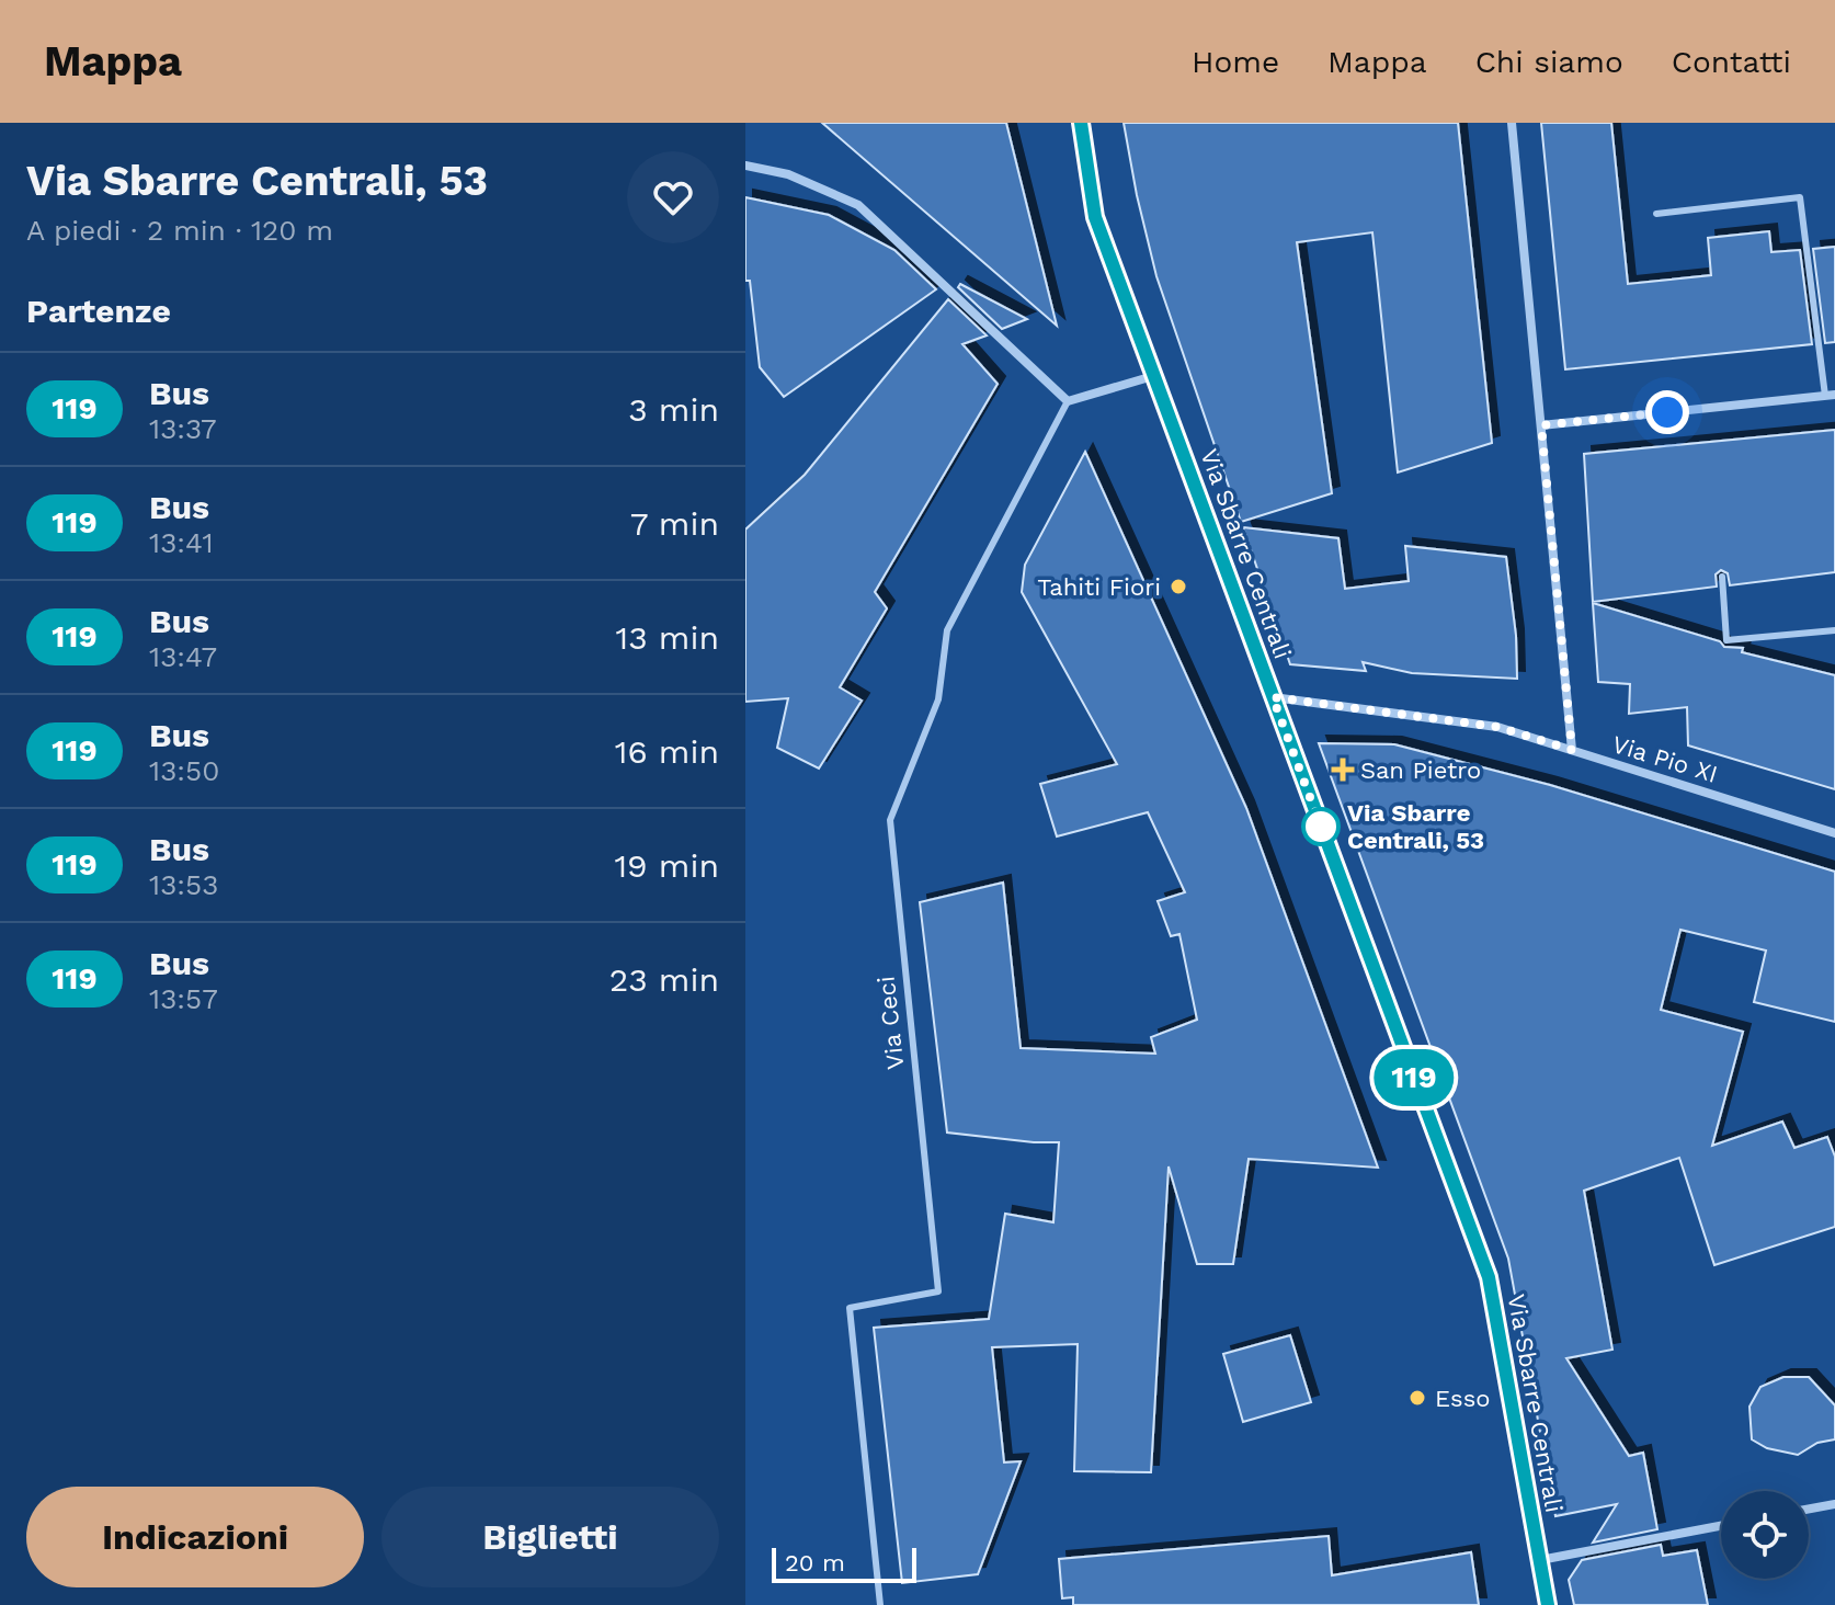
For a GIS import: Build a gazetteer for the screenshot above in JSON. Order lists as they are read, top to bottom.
{
  "streets": {
    "street": ["Via Sbarre Centrali", "Via Pio XI"],
    "lane": ["Via Ceci"]
  },
  "crossings": [
    ["Via Sbarre Centrali", "Via Pio XI"]
  ],
  "places": {
    "other": ["Tahiti Fiori", "Via Sbarre Centrali, 53", "Esso"],
    "health": ["San Pietro"]
  },
  "lines": ["bus line 119"],
  "scale_bar": "20 m",
  "page": {
    "header": "Mappa",
    "nav": [
      "Home",
      "Mappa",
      "Chi siamo",
      "Contatti"
    ],
    "heading": [
      ["Via Sbarre Centrali, 53", "A piedi · 2 min · 120 m"],
      "Partenze"
    ],
    "on_map": "119",
    "list": [
      {
        "mark": "119",
        "name": "Bus",
        "note": "13:37",
        "value": "3 min"
      },
      {
        "mark": "119",
        "name": "Bus",
        "note": "13:41",
        "value": "7 min"
      },
      {
        "mark": "119",
        "name": "Bus",
        "note": "13:47",
        "value": "13 min"
      },
      {
        "mark": "119",
        "name": "Bus",
        "note": "13:50",
        "value": "16 min"
      },
      {
        "mark": "119",
        "name": "Bus",
        "note": "13:53",
        "value": "19 min"
      },
      {
        "mark": "119",
        "name": "Bus",
        "note": "13:57",
        "value": "23 min"
      }
    ],
    "buttons": ["Indicazioni", "Biglietti"],
    "scale": "20 m"
  }
}
